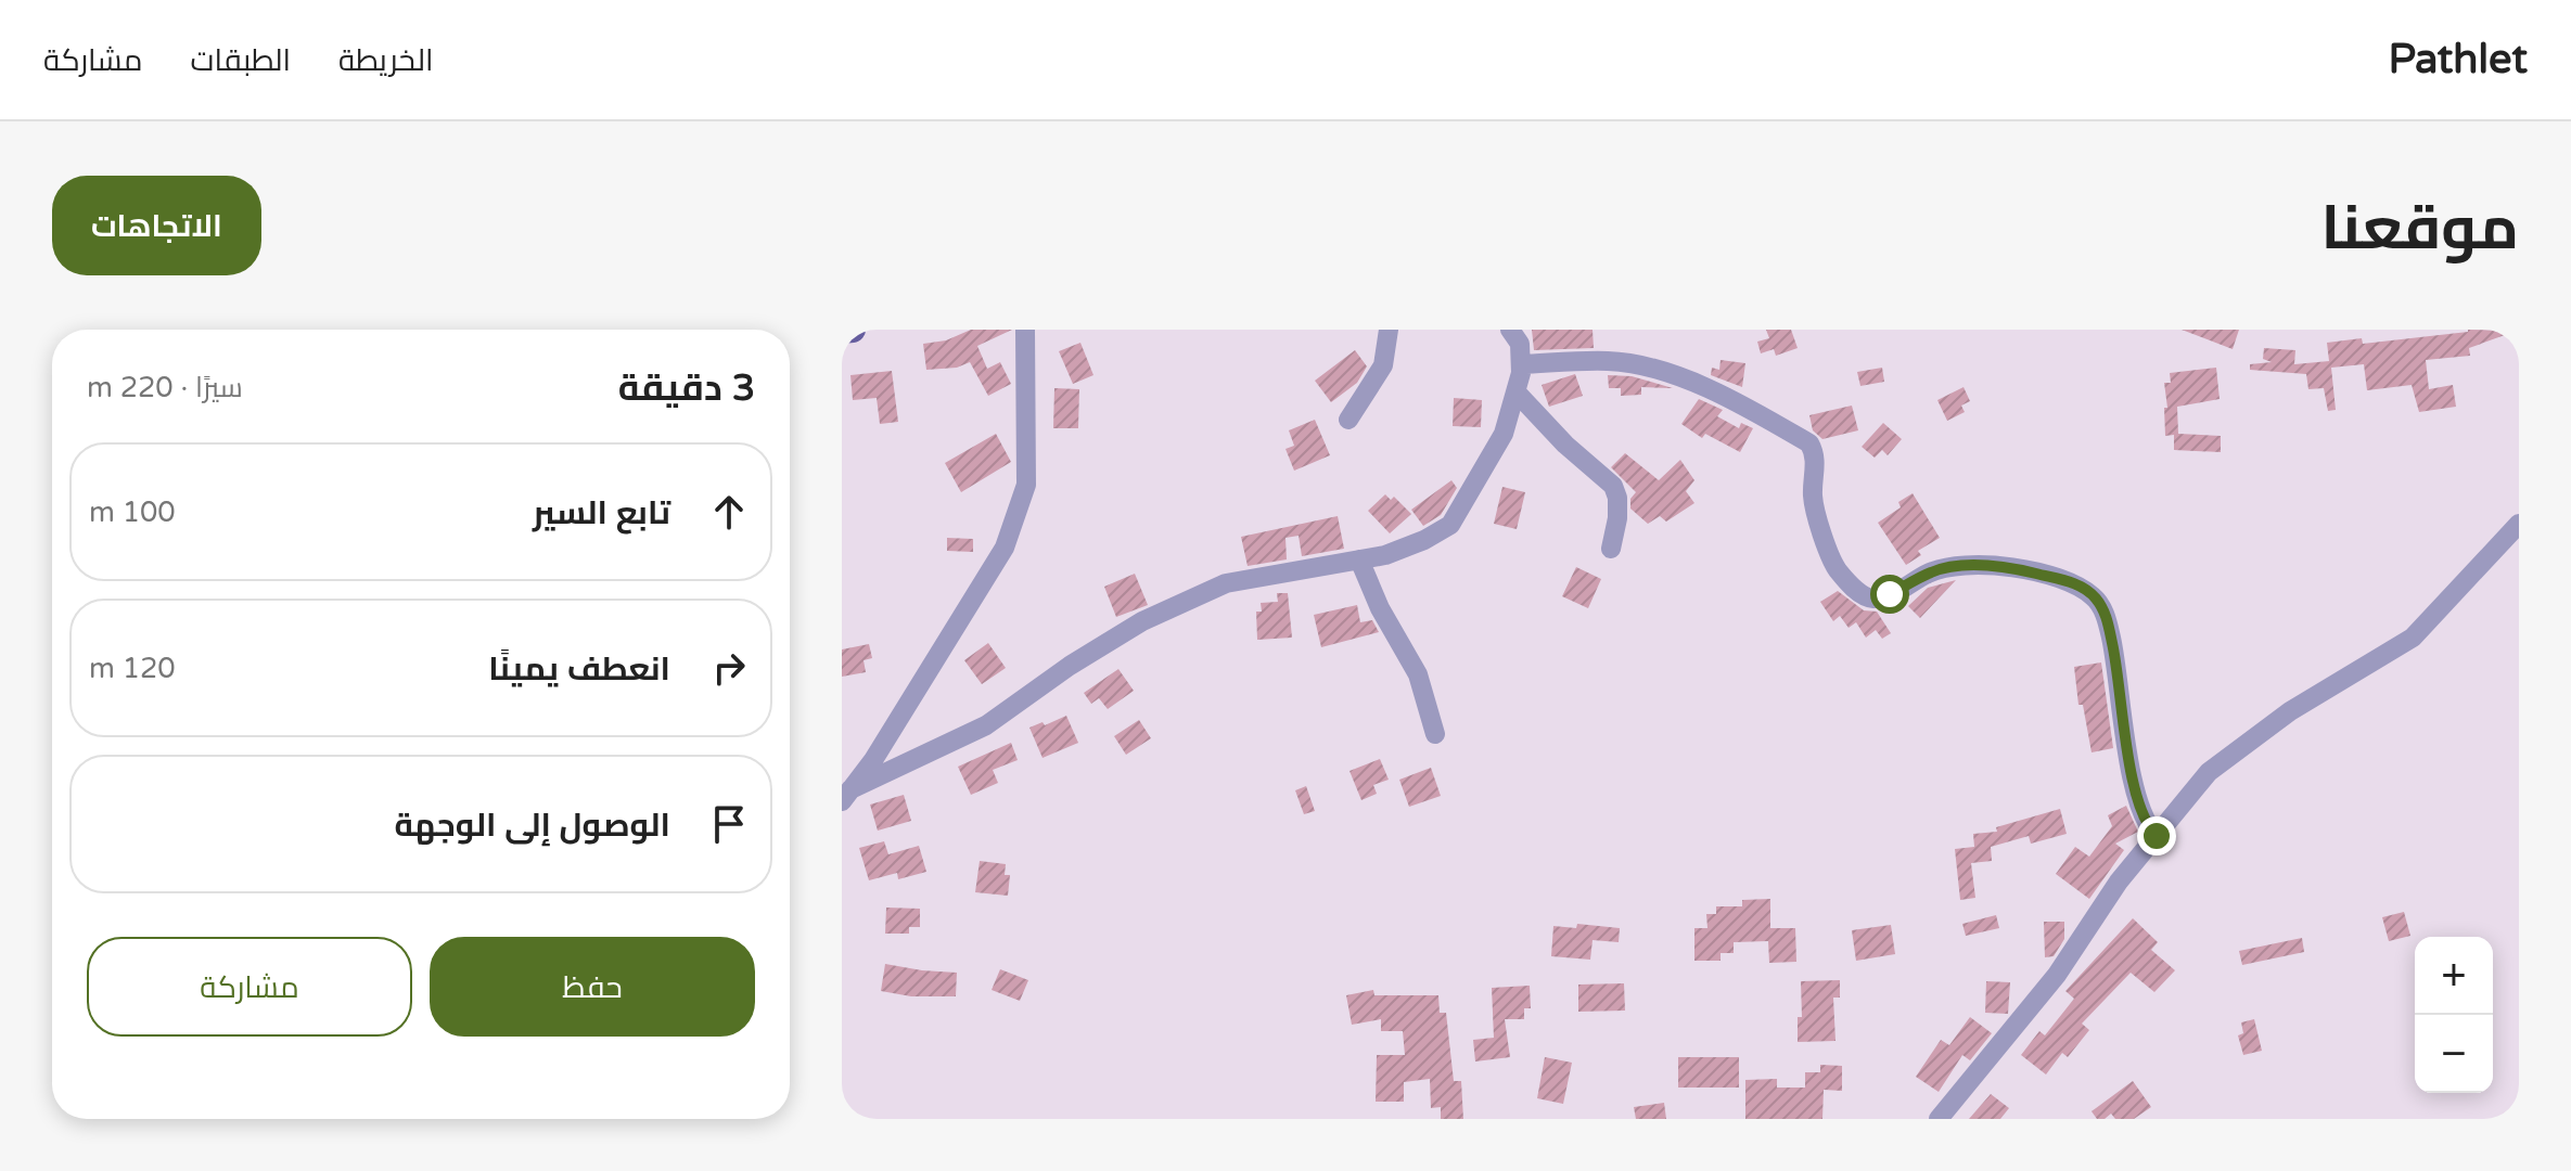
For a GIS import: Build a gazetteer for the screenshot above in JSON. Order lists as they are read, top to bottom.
{
  "page": {
    "header": "Pathlet",
    "nav": ["الخريطة", "الطبقات", "مشاركة"],
    "title": "موقعنا",
    "buttons": [
      "الاتجاهات",
      ["حفظ", "مشاركة"]
    ],
    "heading": ["3 دقيقة", "سيرًا · 220 m"],
    "list": [
      ["تابع السير", "100 m"],
      ["انعطف يمينًا", "120 m"],
      "الوصول إلى الوجهة"
    ],
    "map_buttons": ["+", "−"]
  }
}
